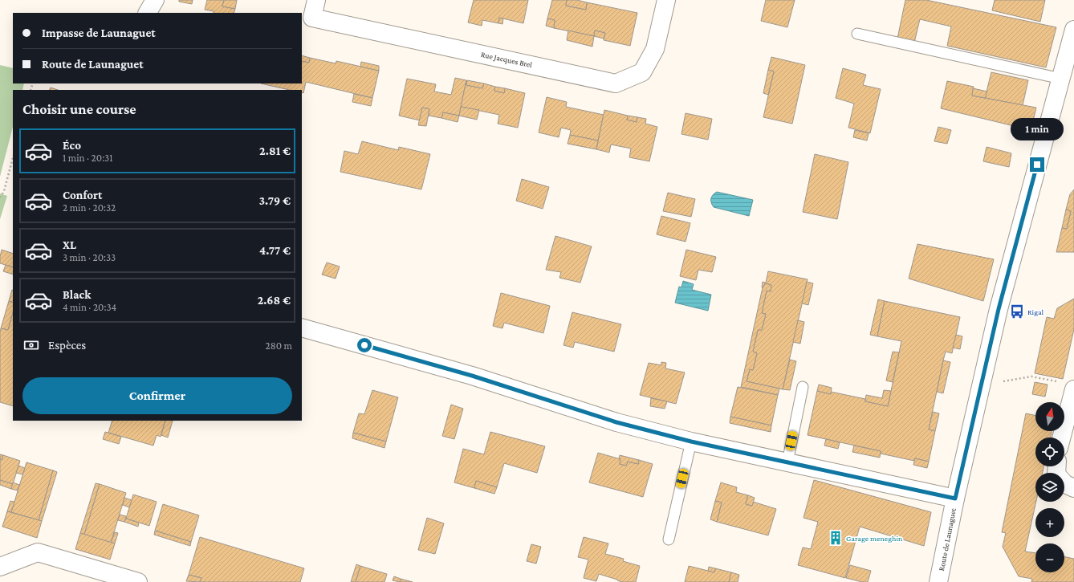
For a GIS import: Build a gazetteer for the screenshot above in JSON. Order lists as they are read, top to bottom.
{
  "streets": {
    "street": ["Rue Jacques Brel", "Route de Launaguet"]
  },
  "places": {
    "bus stop": ["Rigal"],
    "building": ["Garage meneghin"]
  },
  "north": "top",
  "page": {
    "banner": ["Impasse de Launaguet", "Route de Launaguet"],
    "heading": "Choisir une course",
    "bubble": "1 min",
    "list": [
      {
        "name": "Éco",
        "note": "1 min · 20:31",
        "value": "2.81 €"
      },
      {
        "name": "Confort",
        "note": "2 min · 20:32",
        "value": "3.79 €"
      },
      {
        "name": "XL",
        "note": "3 min · 20:33",
        "value": "4.77 €"
      },
      {
        "name": "Black",
        "note": "4 min · 20:34",
        "value": "2.68 €"
      }
    ],
    "pay": ["Espèces", "280 m"],
    "buttons": "Confirmer",
    "map_buttons": ["+", "−"]
  }
}
